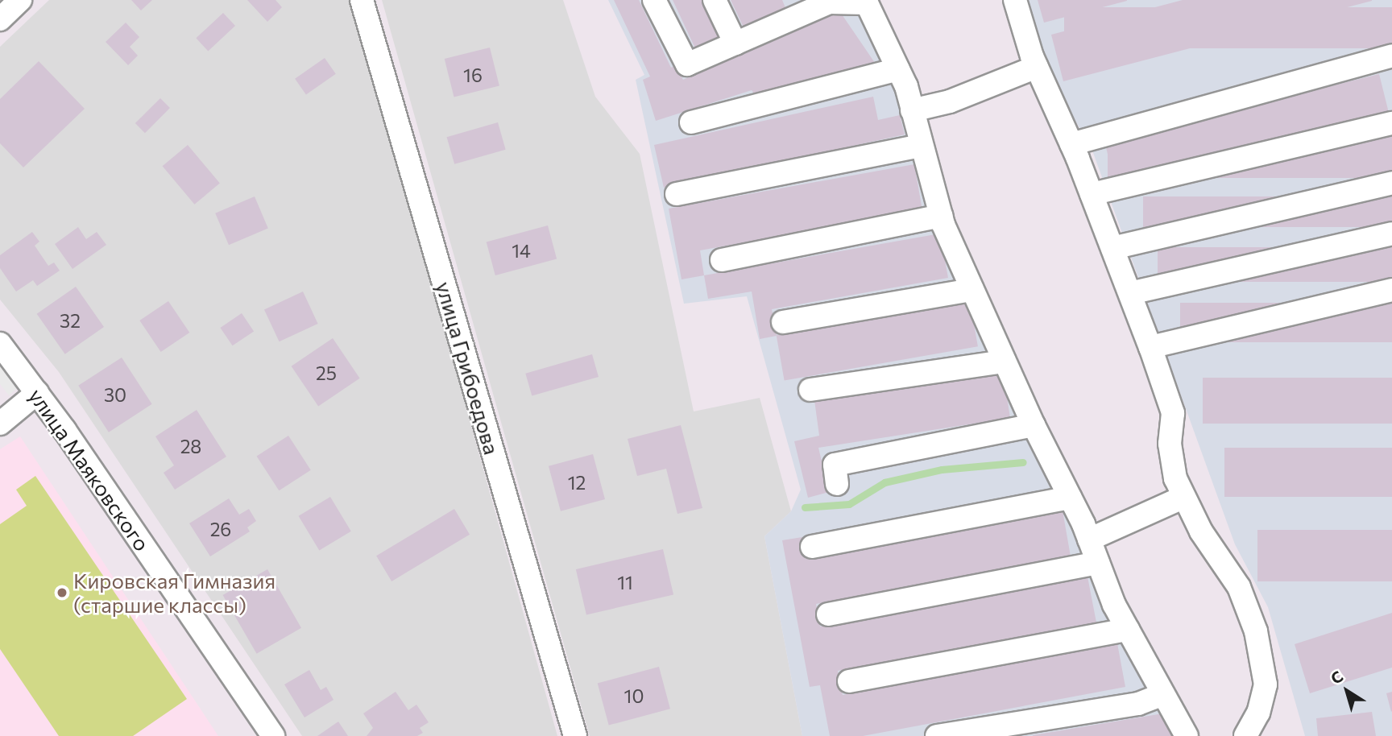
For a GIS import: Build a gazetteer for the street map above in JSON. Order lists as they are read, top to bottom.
{
  "streets": {
    "street": ["улица Грибоедова", "улица Маяковского"]
  },
  "places": ["Кировская Гимназия (старшие классы)"],
  "house_numbers": [
    "16",
    "14",
    "32",
    "25",
    "30",
    "28",
    "12",
    "26",
    "11",
    "10"
  ],
  "north": "top left"
}
